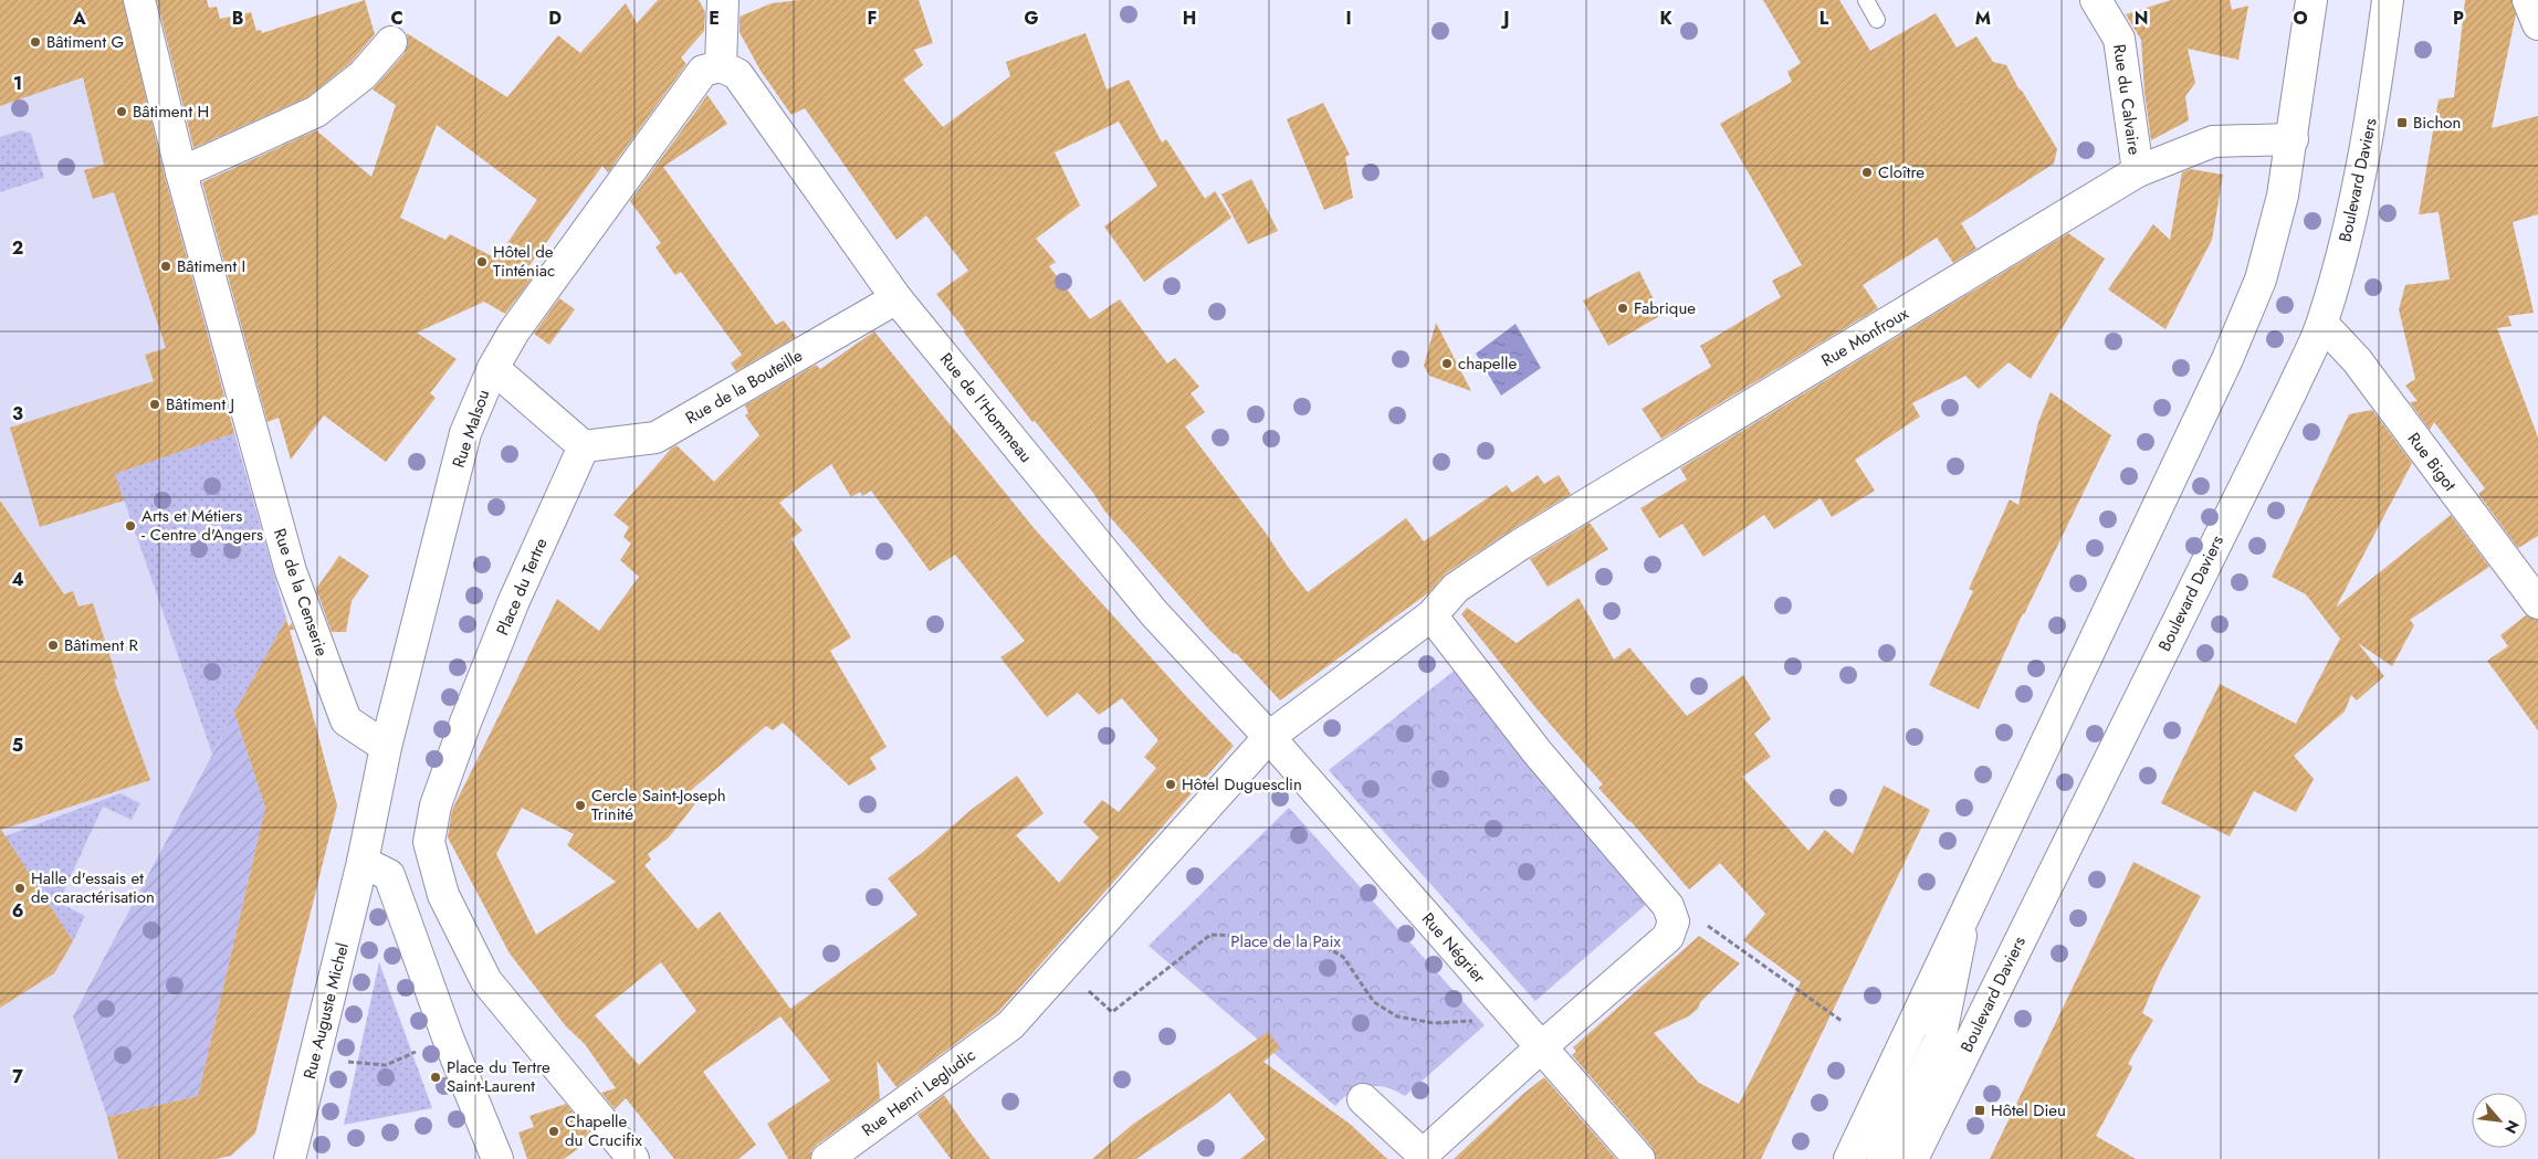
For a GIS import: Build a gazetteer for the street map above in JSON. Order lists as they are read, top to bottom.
{
  "streets": {
    "street": [
      "Rue du Calvaire",
      "Boulevard Daviers",
      "Rue Monfroux",
      "Rue de la Bouteille",
      "Rue de l'Hommeau",
      "Rue Malsou",
      "Rue Bigot",
      "Place du Tertre",
      "Rue de la Censerie",
      "Rue Négrier",
      "Rue Auguste Michel",
      "Rue Henri Legludic"
    ]
  },
  "crossings": [
    ["Rue du Calvaire", "Rue Monfroux"],
    ["Boulevard Daviers", "Rue Monfroux"],
    ["Boulevard Daviers", "Rue Bigot"],
    ["Rue de la Bouteille", "Rue de l'Hommeau"],
    ["Rue de la Bouteille", "Place du Tertre"],
    ["Rue de l'Hommeau", "Rue Malsou"],
    ["Rue de l'Hommeau", "Rue Négrier"],
    ["Rue de l'Hommeau", "Rue Henri Legludic"],
    ["Rue Malsou", "Rue de la Censerie"],
    ["Rue Malsou", "Rue Auguste Michel"],
    ["Rue Négrier", "Rue Henri Legludic"]
  ],
  "parks": ["Place de la Paix"],
  "places": {
    "other": [
      "Bâtiment G",
      "Bâtiment H",
      "Cloître",
      "Hôtel de Tinténiac",
      "Bâtiment I",
      "Fabrique",
      "chapelle",
      "Bâtiment J",
      "Arts et Métiers - Centre d'Angers",
      "Bâtiment R",
      "Hôtel Duguesclin",
      "Cercle Saint-Joseph Trinité",
      "Halle d'essais et de caractérisation",
      "Place du Tertre Saint-Laurent",
      "Chapelle du Crucifix"
    ],
    "transit": ["Bichon", "Hôtel Dieu"]
  },
  "north": "bottom right",
  "grid": {
    "columns": [
      "A",
      "B",
      "C",
      "D",
      "E",
      "F",
      "G",
      "H",
      "I",
      "J",
      "K",
      "L",
      "M",
      "N",
      "O",
      "P"
    ],
    "rows": [
      "1",
      "2",
      "3",
      "4",
      "5",
      "6",
      "7"
    ]
  }
}
